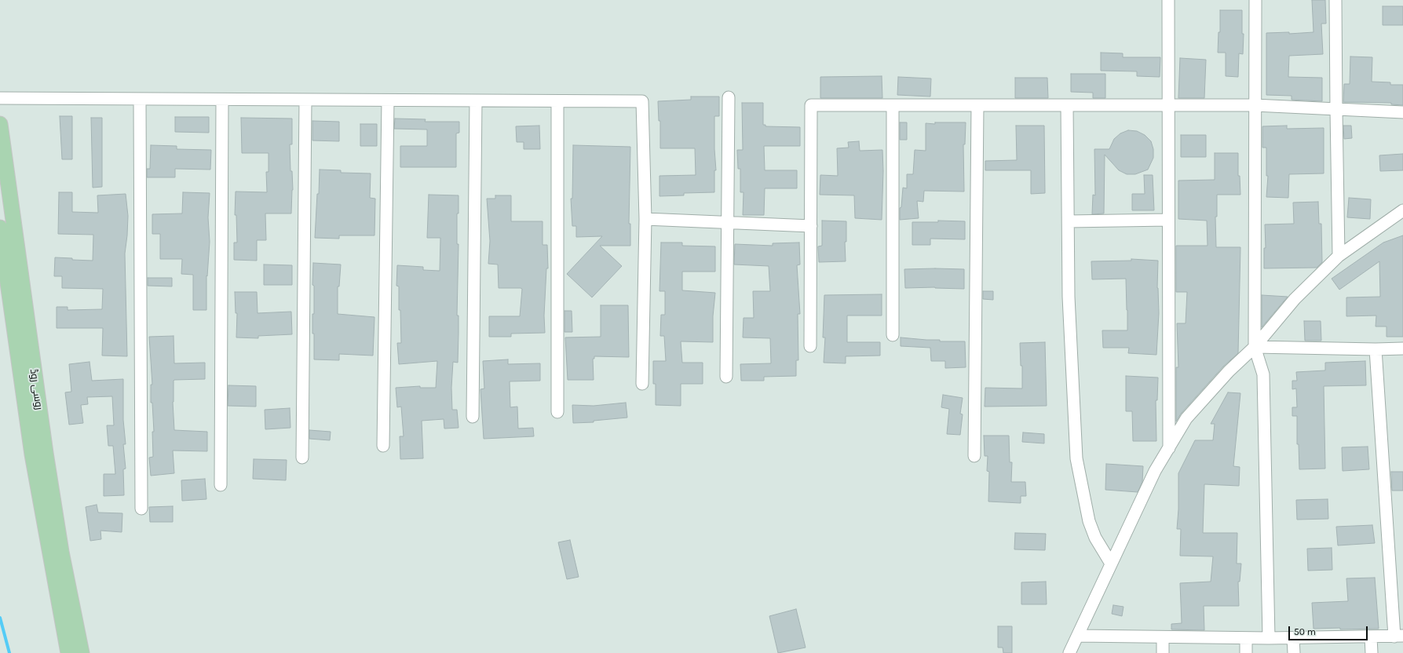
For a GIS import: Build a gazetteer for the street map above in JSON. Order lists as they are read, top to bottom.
{
  "streets": {
    "main road": ["روسی روڈ"]
  },
  "scale_bar": "50 m"
}
